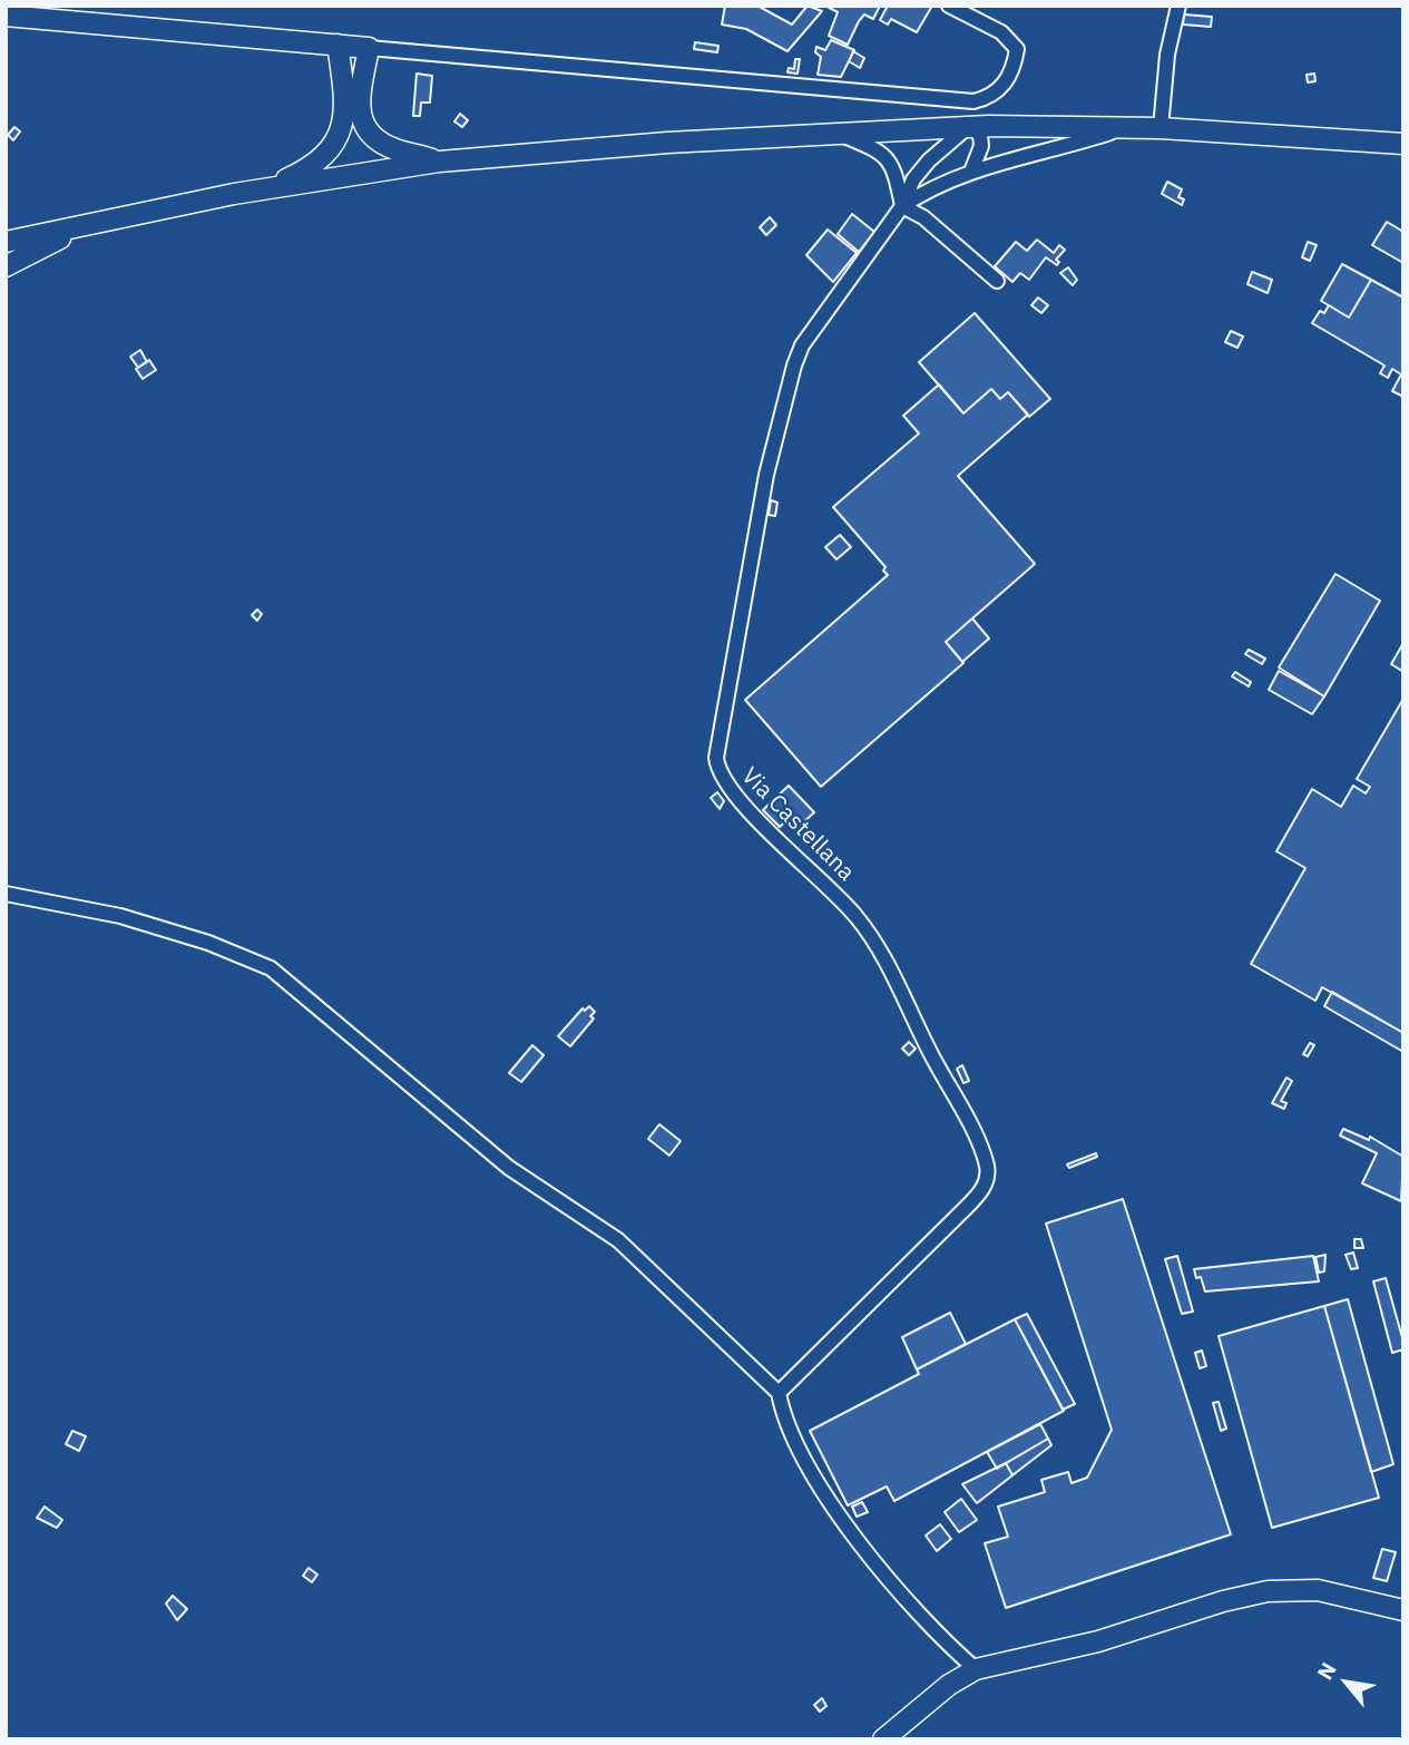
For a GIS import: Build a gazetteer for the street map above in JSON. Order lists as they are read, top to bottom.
{
  "streets": {
    "street": ["Via Castellana"]
  },
  "north": "top left"
}
